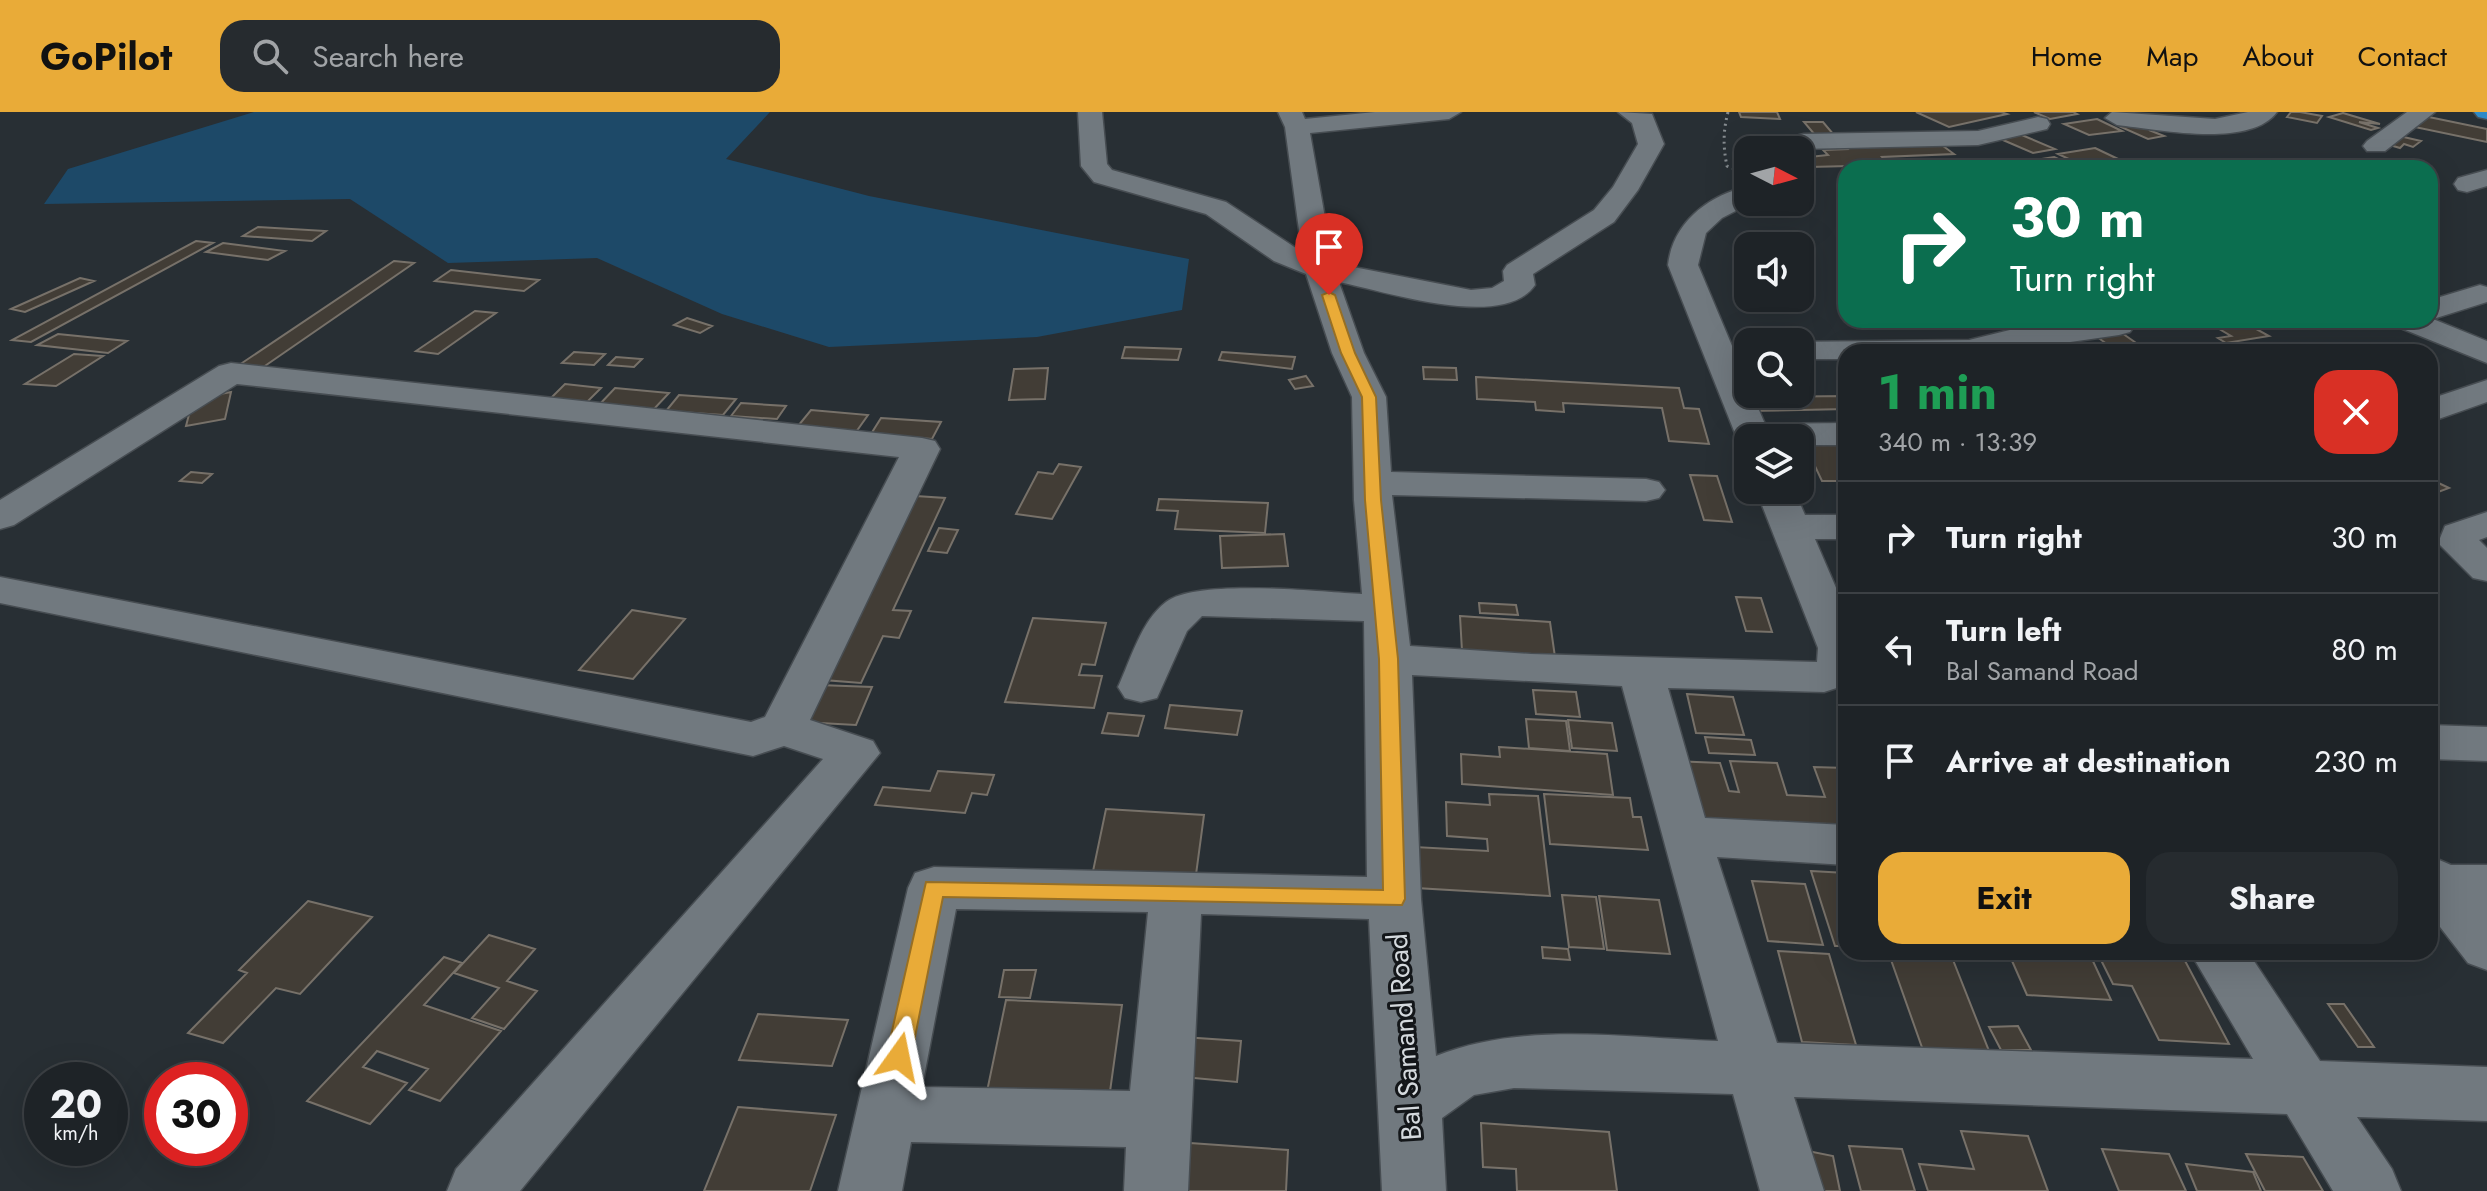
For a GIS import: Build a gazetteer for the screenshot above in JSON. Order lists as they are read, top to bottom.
{
  "streets": {
    "street": ["Bal Samand Road"]
  },
  "north": "right",
  "page": {
    "header": "GoPilot",
    "search": "Search here",
    "nav": [
      "Home",
      "Map",
      "About",
      "Contact"
    ],
    "turn": ["30 m", "Turn right"],
    "heading": ["1 min", "340 m · 13:39"],
    "list": [
      {
        "name": "Turn right",
        "value": "30 m"
      },
      {
        "name": "Turn left",
        "note": "Bal Samand Road",
        "value": "80 m"
      },
      {
        "name": "Arrive at destination",
        "value": "230 m"
      }
    ],
    "buttons": ["Exit", "Share"],
    "speed": "20 km/h",
    "limit": "30"
  }
}
